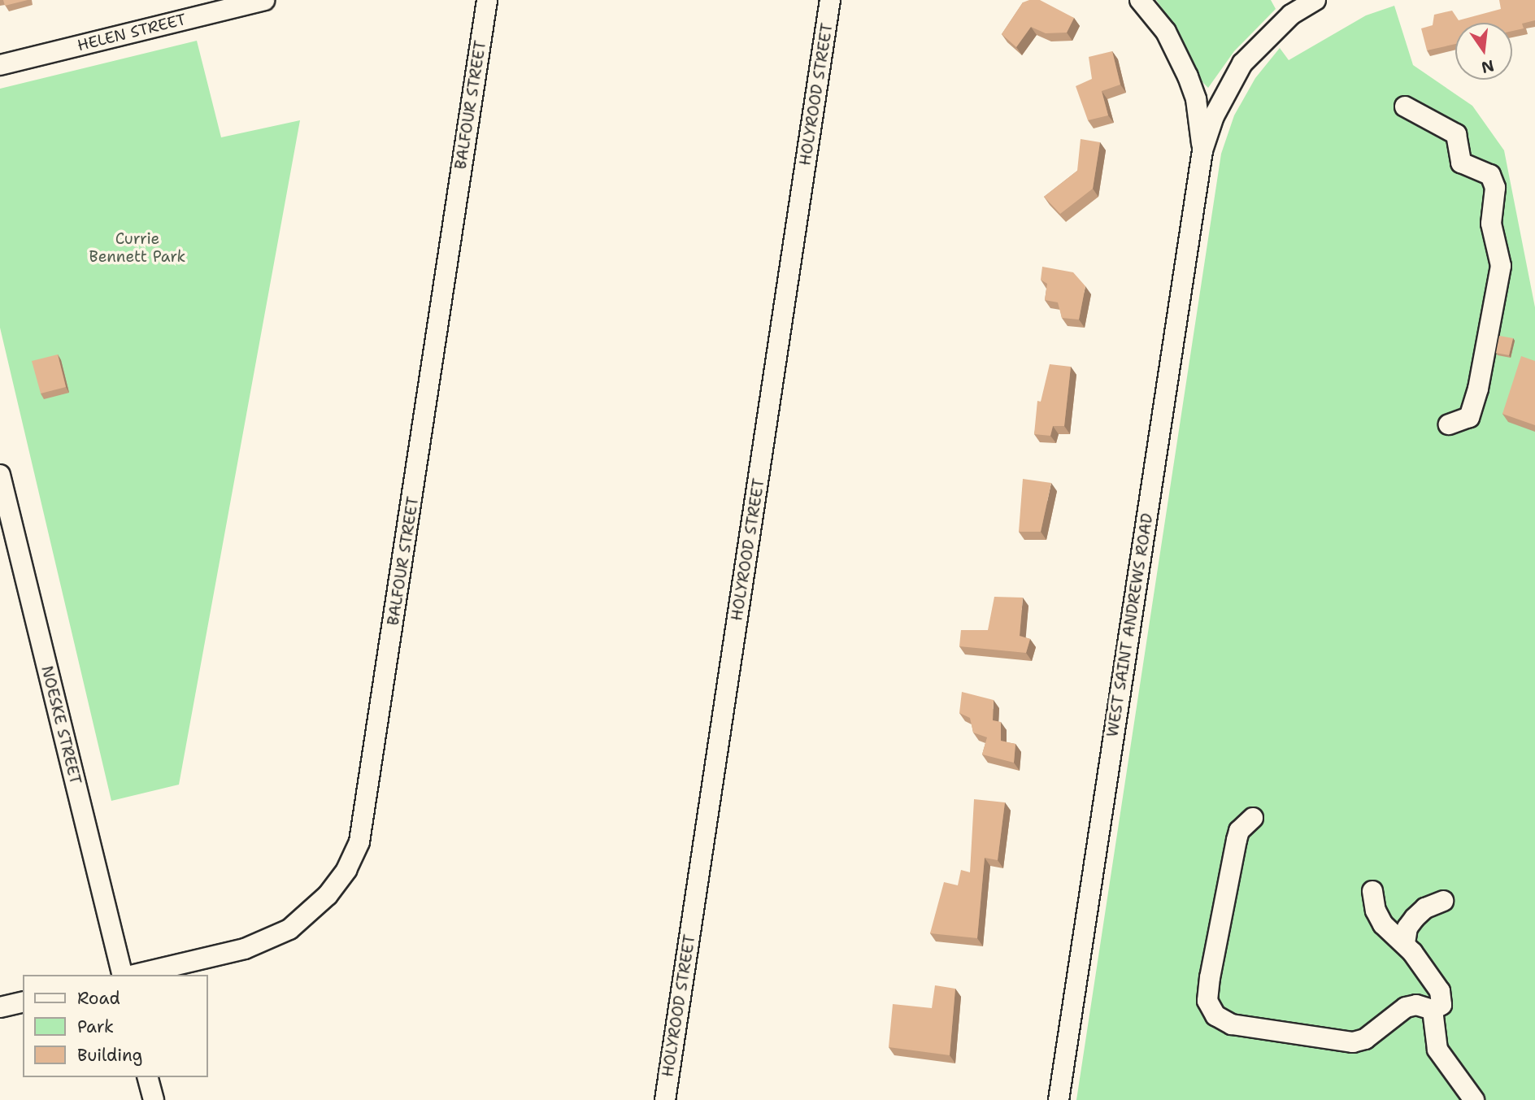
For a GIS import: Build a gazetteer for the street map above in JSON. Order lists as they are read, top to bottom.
{
  "streets": {
    "street": [
      "HELEN STREET",
      "HOLYROOD STREET",
      "BALFOUR STREET",
      "WEST SAINT ANDREWS ROAD",
      "NOESKE STREET"
    ]
  },
  "parks": ["Currie Bennett Park"],
  "legend": ["Road", "Park", "Building"],
  "north": "bottom"
}
